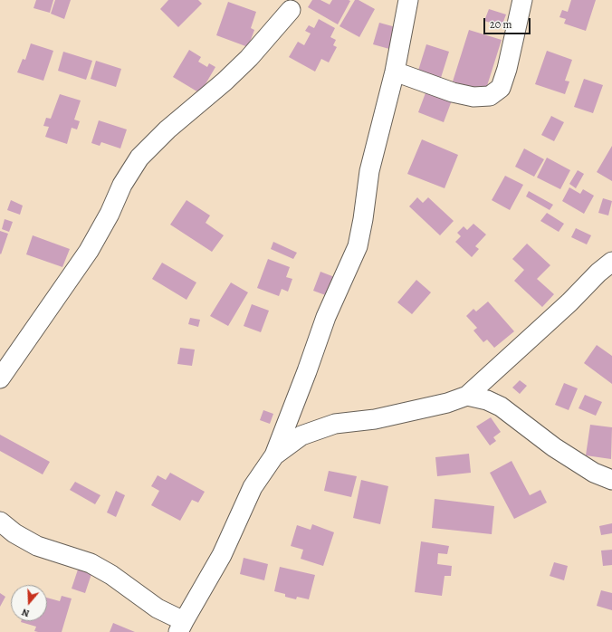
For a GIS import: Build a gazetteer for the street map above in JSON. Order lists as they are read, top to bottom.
{
  "scale_bar": "20 m",
  "north": "bottom"
}
